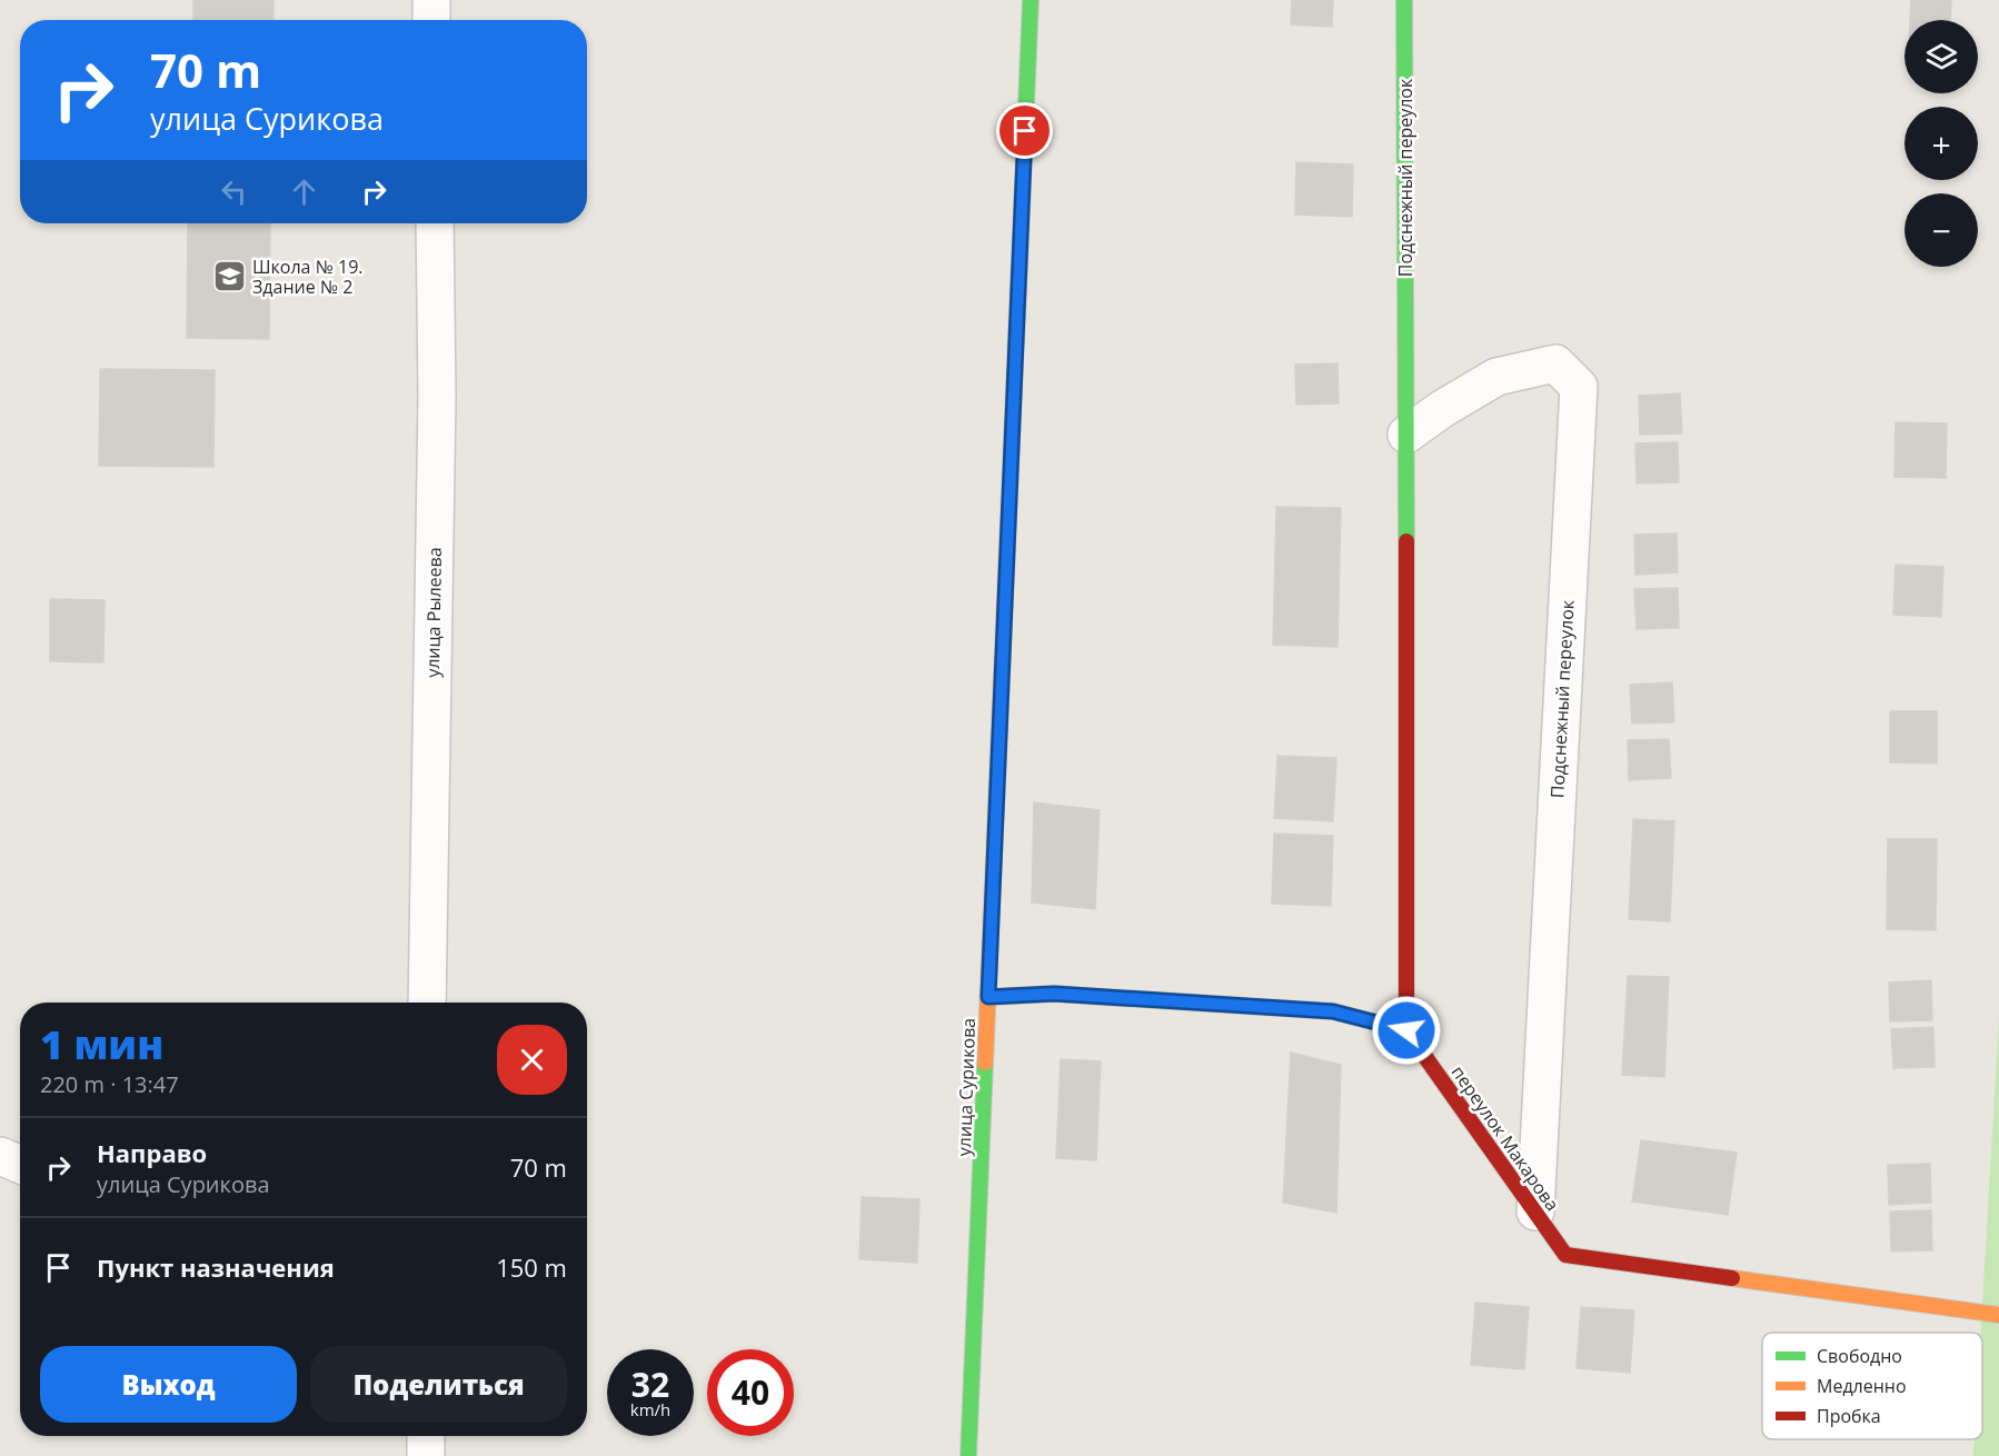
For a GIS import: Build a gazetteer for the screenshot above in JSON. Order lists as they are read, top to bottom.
{
  "streets": {
    "street": [
      "Подснежный переулок",
      "улица Рылеева",
      "улица Сурикова",
      "переулок Макарова"
    ]
  },
  "crossings": [
    ["Подснежный переулок", "переулок Макарова"]
  ],
  "places": {
    "school or university": ["Школа № 19. Здание № 2"]
  },
  "legend": ["Свободно", "Медленно", "Пробка"],
  "page": {
    "map_buttons": ["+", "−"],
    "turn": ["70 m", "улица Сурикова"],
    "heading": ["1 мин", "220 m · 13:47"],
    "list": [
      {
        "name": "Направо",
        "note": "улица Сурикова",
        "value": "70 m"
      },
      {
        "name": "Пункт назначения",
        "value": "150 m"
      }
    ],
    "buttons": ["Выход", "Поделиться"],
    "speed": "32 km/h",
    "limit": "40"
  }
}
